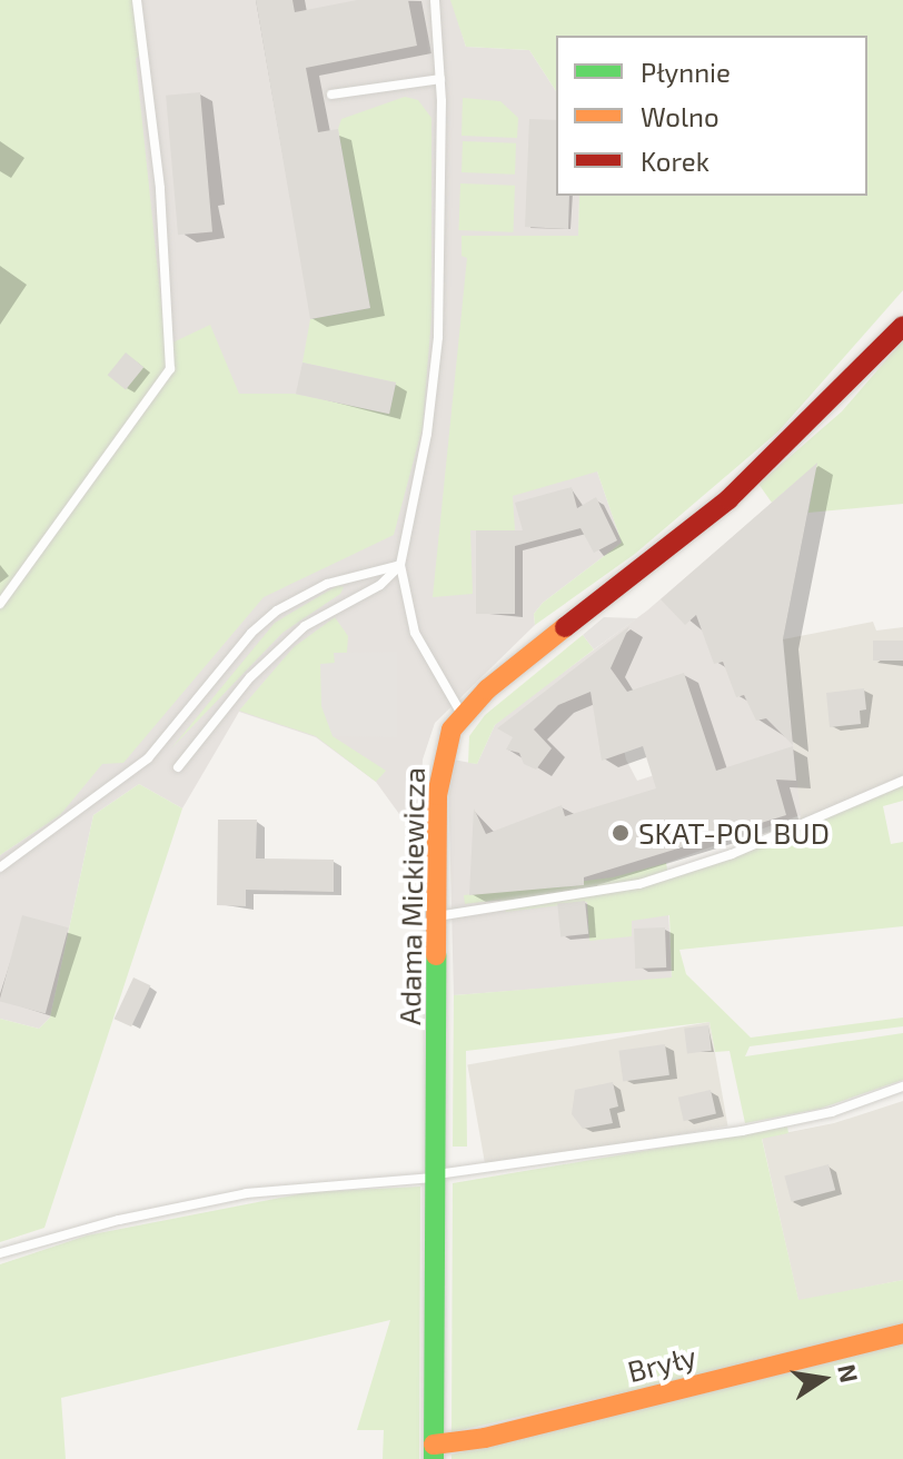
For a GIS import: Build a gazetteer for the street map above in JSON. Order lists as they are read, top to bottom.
{
  "streets": {
    "street": ["Adama Mickiewicza", "Bryły"]
  },
  "crossings": [
    ["Adama Mickiewicza", "Bryły"]
  ],
  "places": ["SKAT-POL BUD"],
  "legend": ["Płynnie", "Wolno", "Korek"],
  "north": "right"
}
